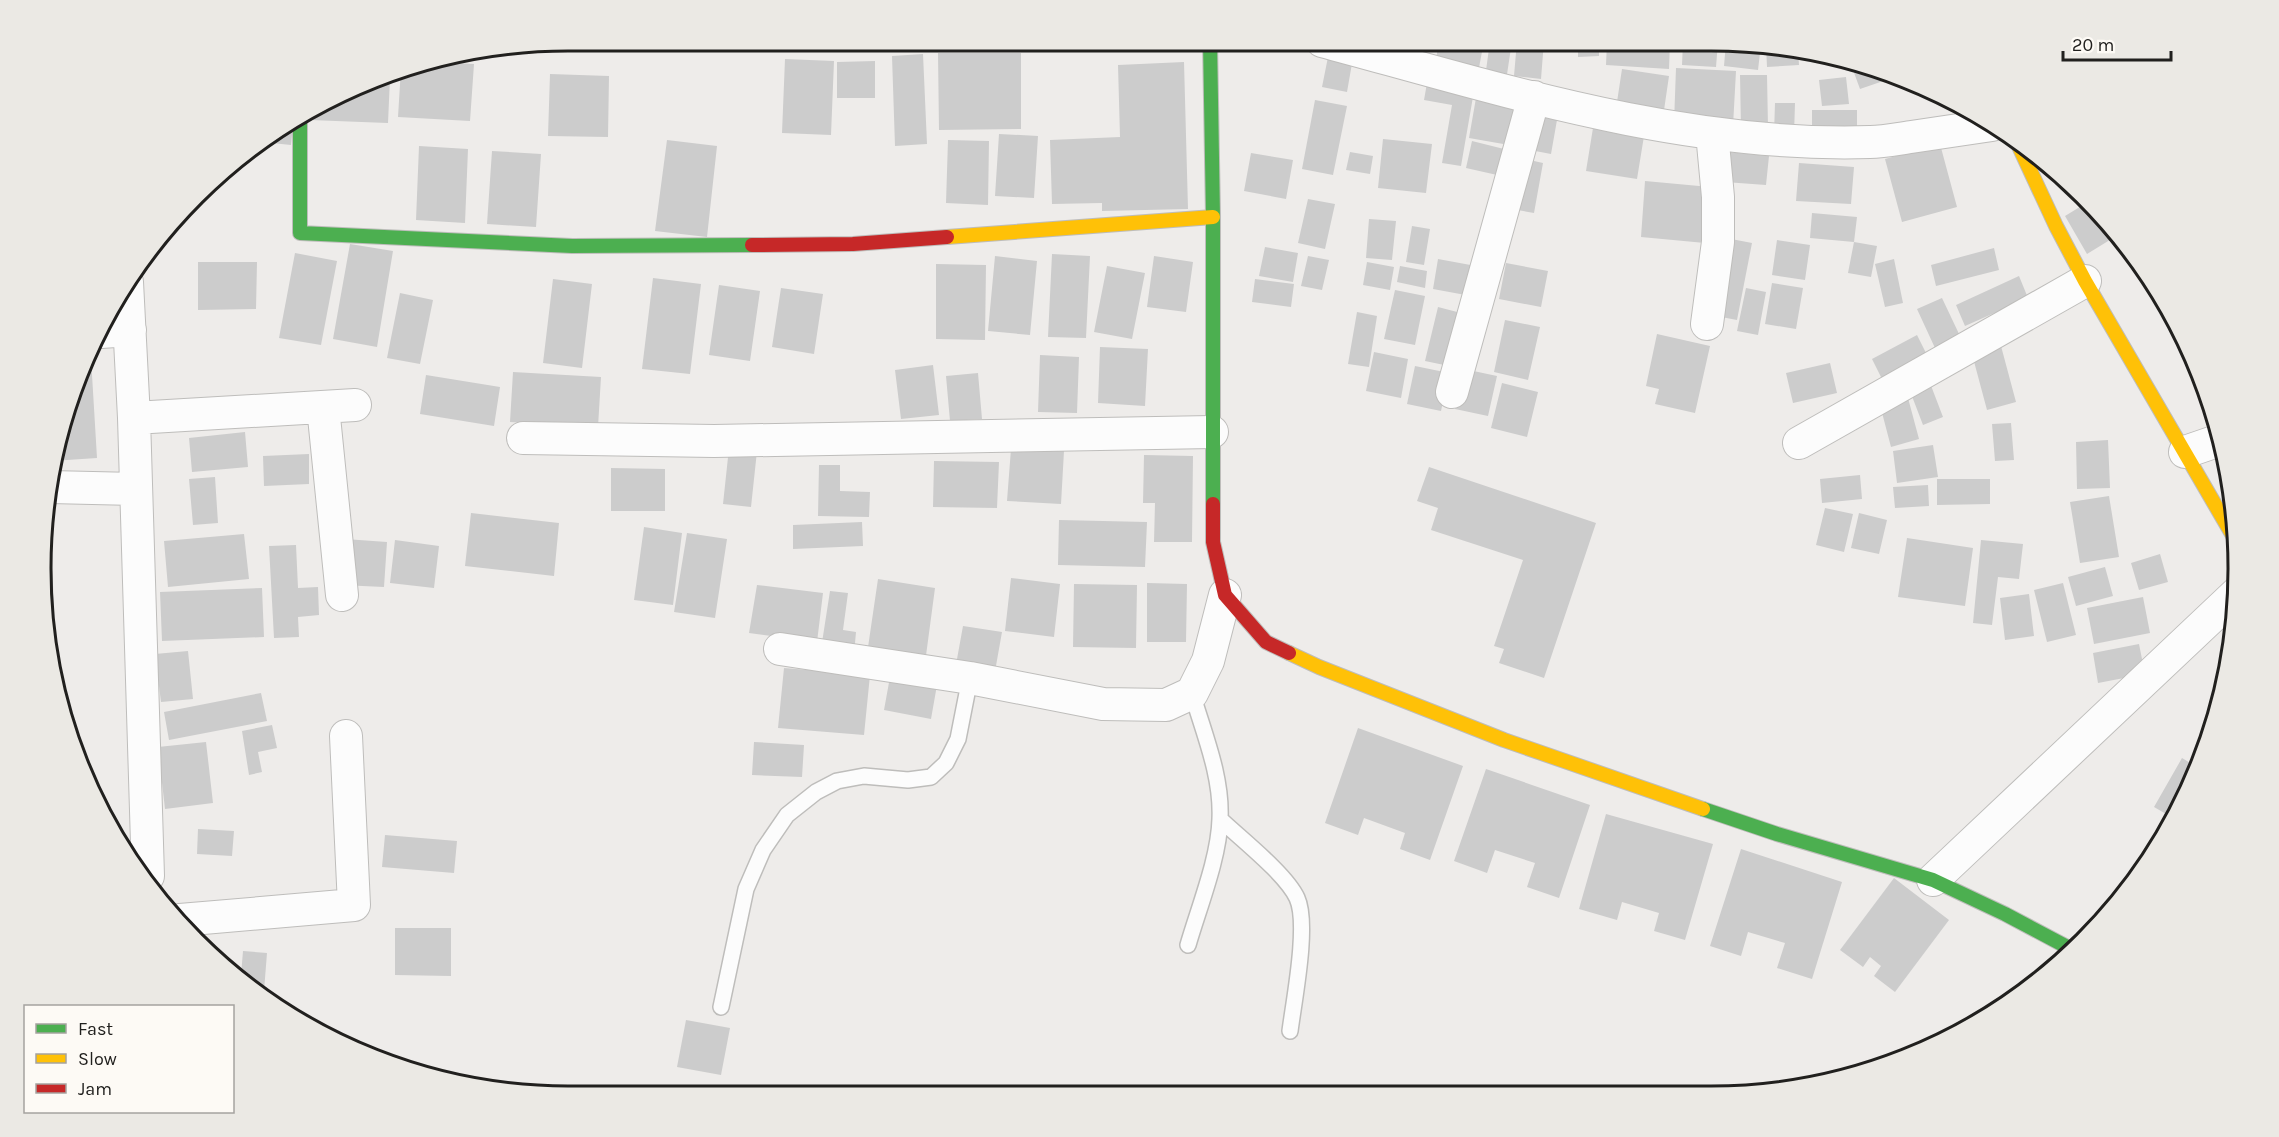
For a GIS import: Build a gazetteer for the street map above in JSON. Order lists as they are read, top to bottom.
{
  "legend": ["Fast", "Slow", "Jam"],
  "scale_bar": "20 m"
}
